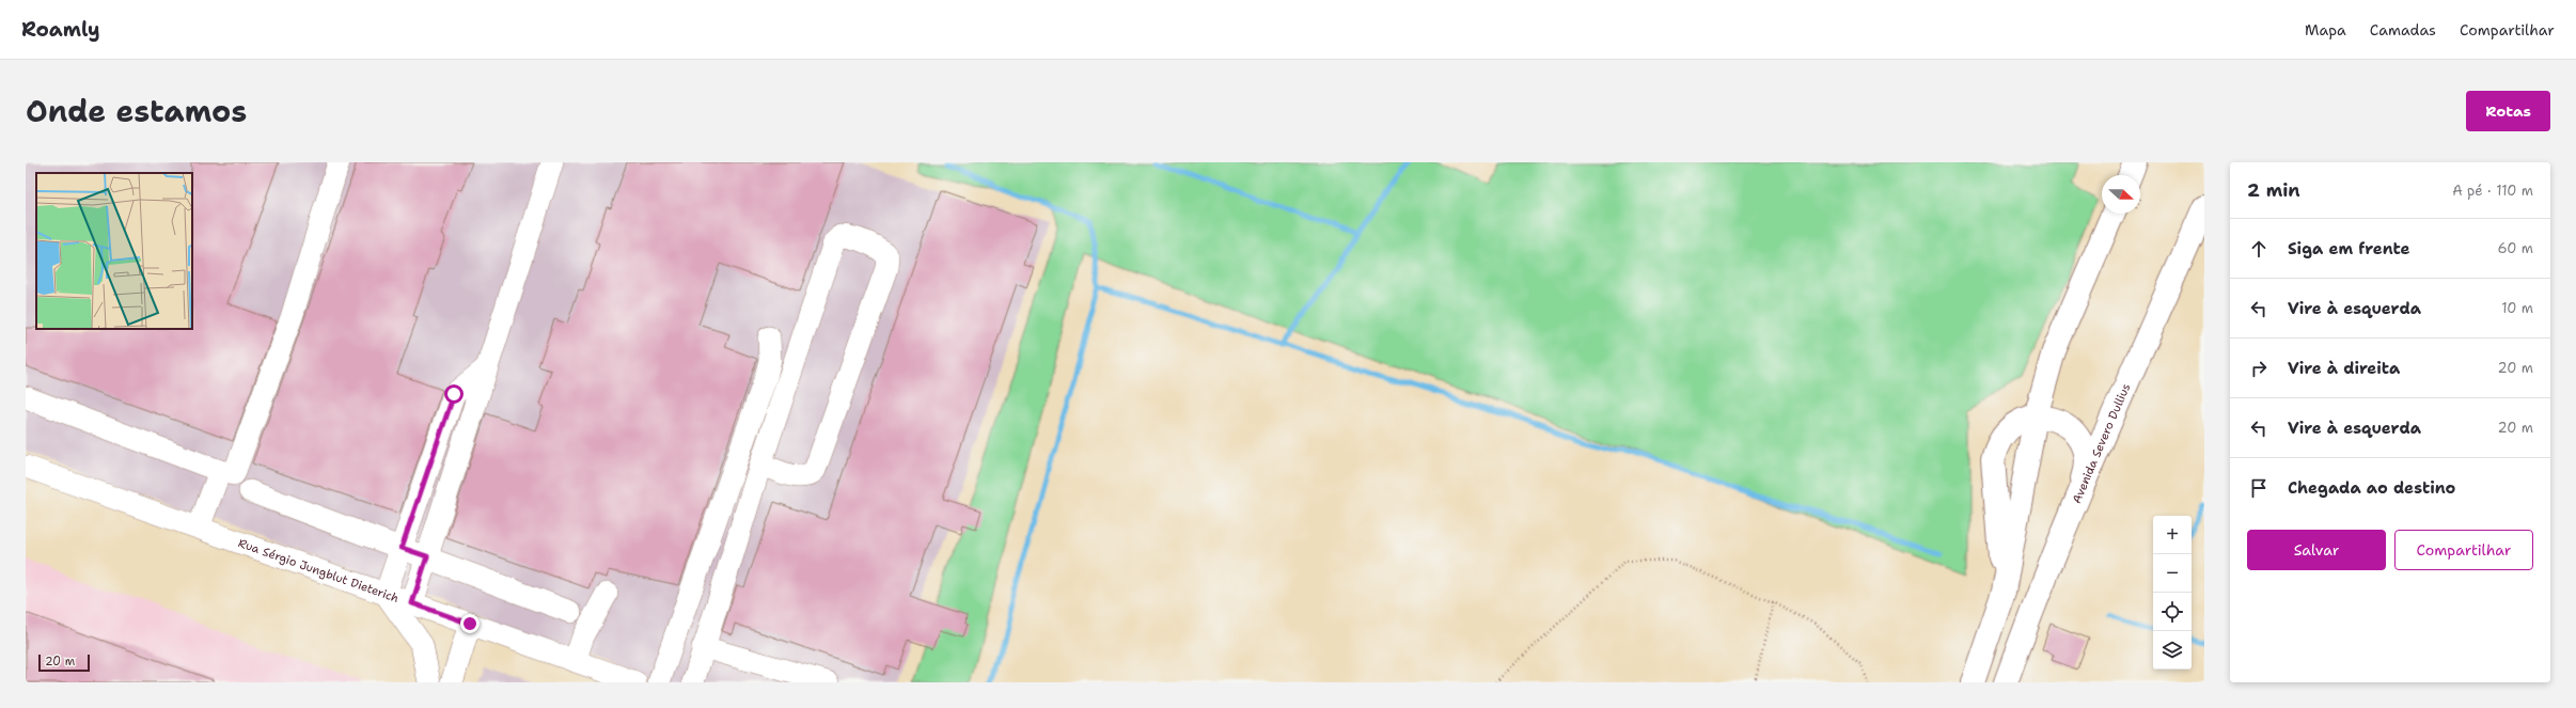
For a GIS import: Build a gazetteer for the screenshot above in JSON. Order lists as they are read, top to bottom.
{
  "streets": {
    "main road": ["Avenida Severo Dullius"],
    "street": ["Rua Sérgio Jungblut Dieterich"]
  },
  "scale_bar": "20 m",
  "north": "right",
  "page": {
    "header": "Roamly",
    "nav": ["Mapa", "Camadas", "Compartilhar"],
    "title": "Onde estamos",
    "buttons": [
      "Rotas",
      ["Salvar", "Compartilhar"]
    ],
    "heading": ["2 min", "A pé · 110 m"],
    "list": [
      ["Siga em frente", "60 m"],
      ["Vire à esquerda", "10 m"],
      ["Vire à direita", "20 m"],
      ["Vire à esquerda", "20 m"],
      "Chegada ao destino"
    ],
    "map_buttons": ["+", "−"],
    "scale": "20 m"
  }
}
